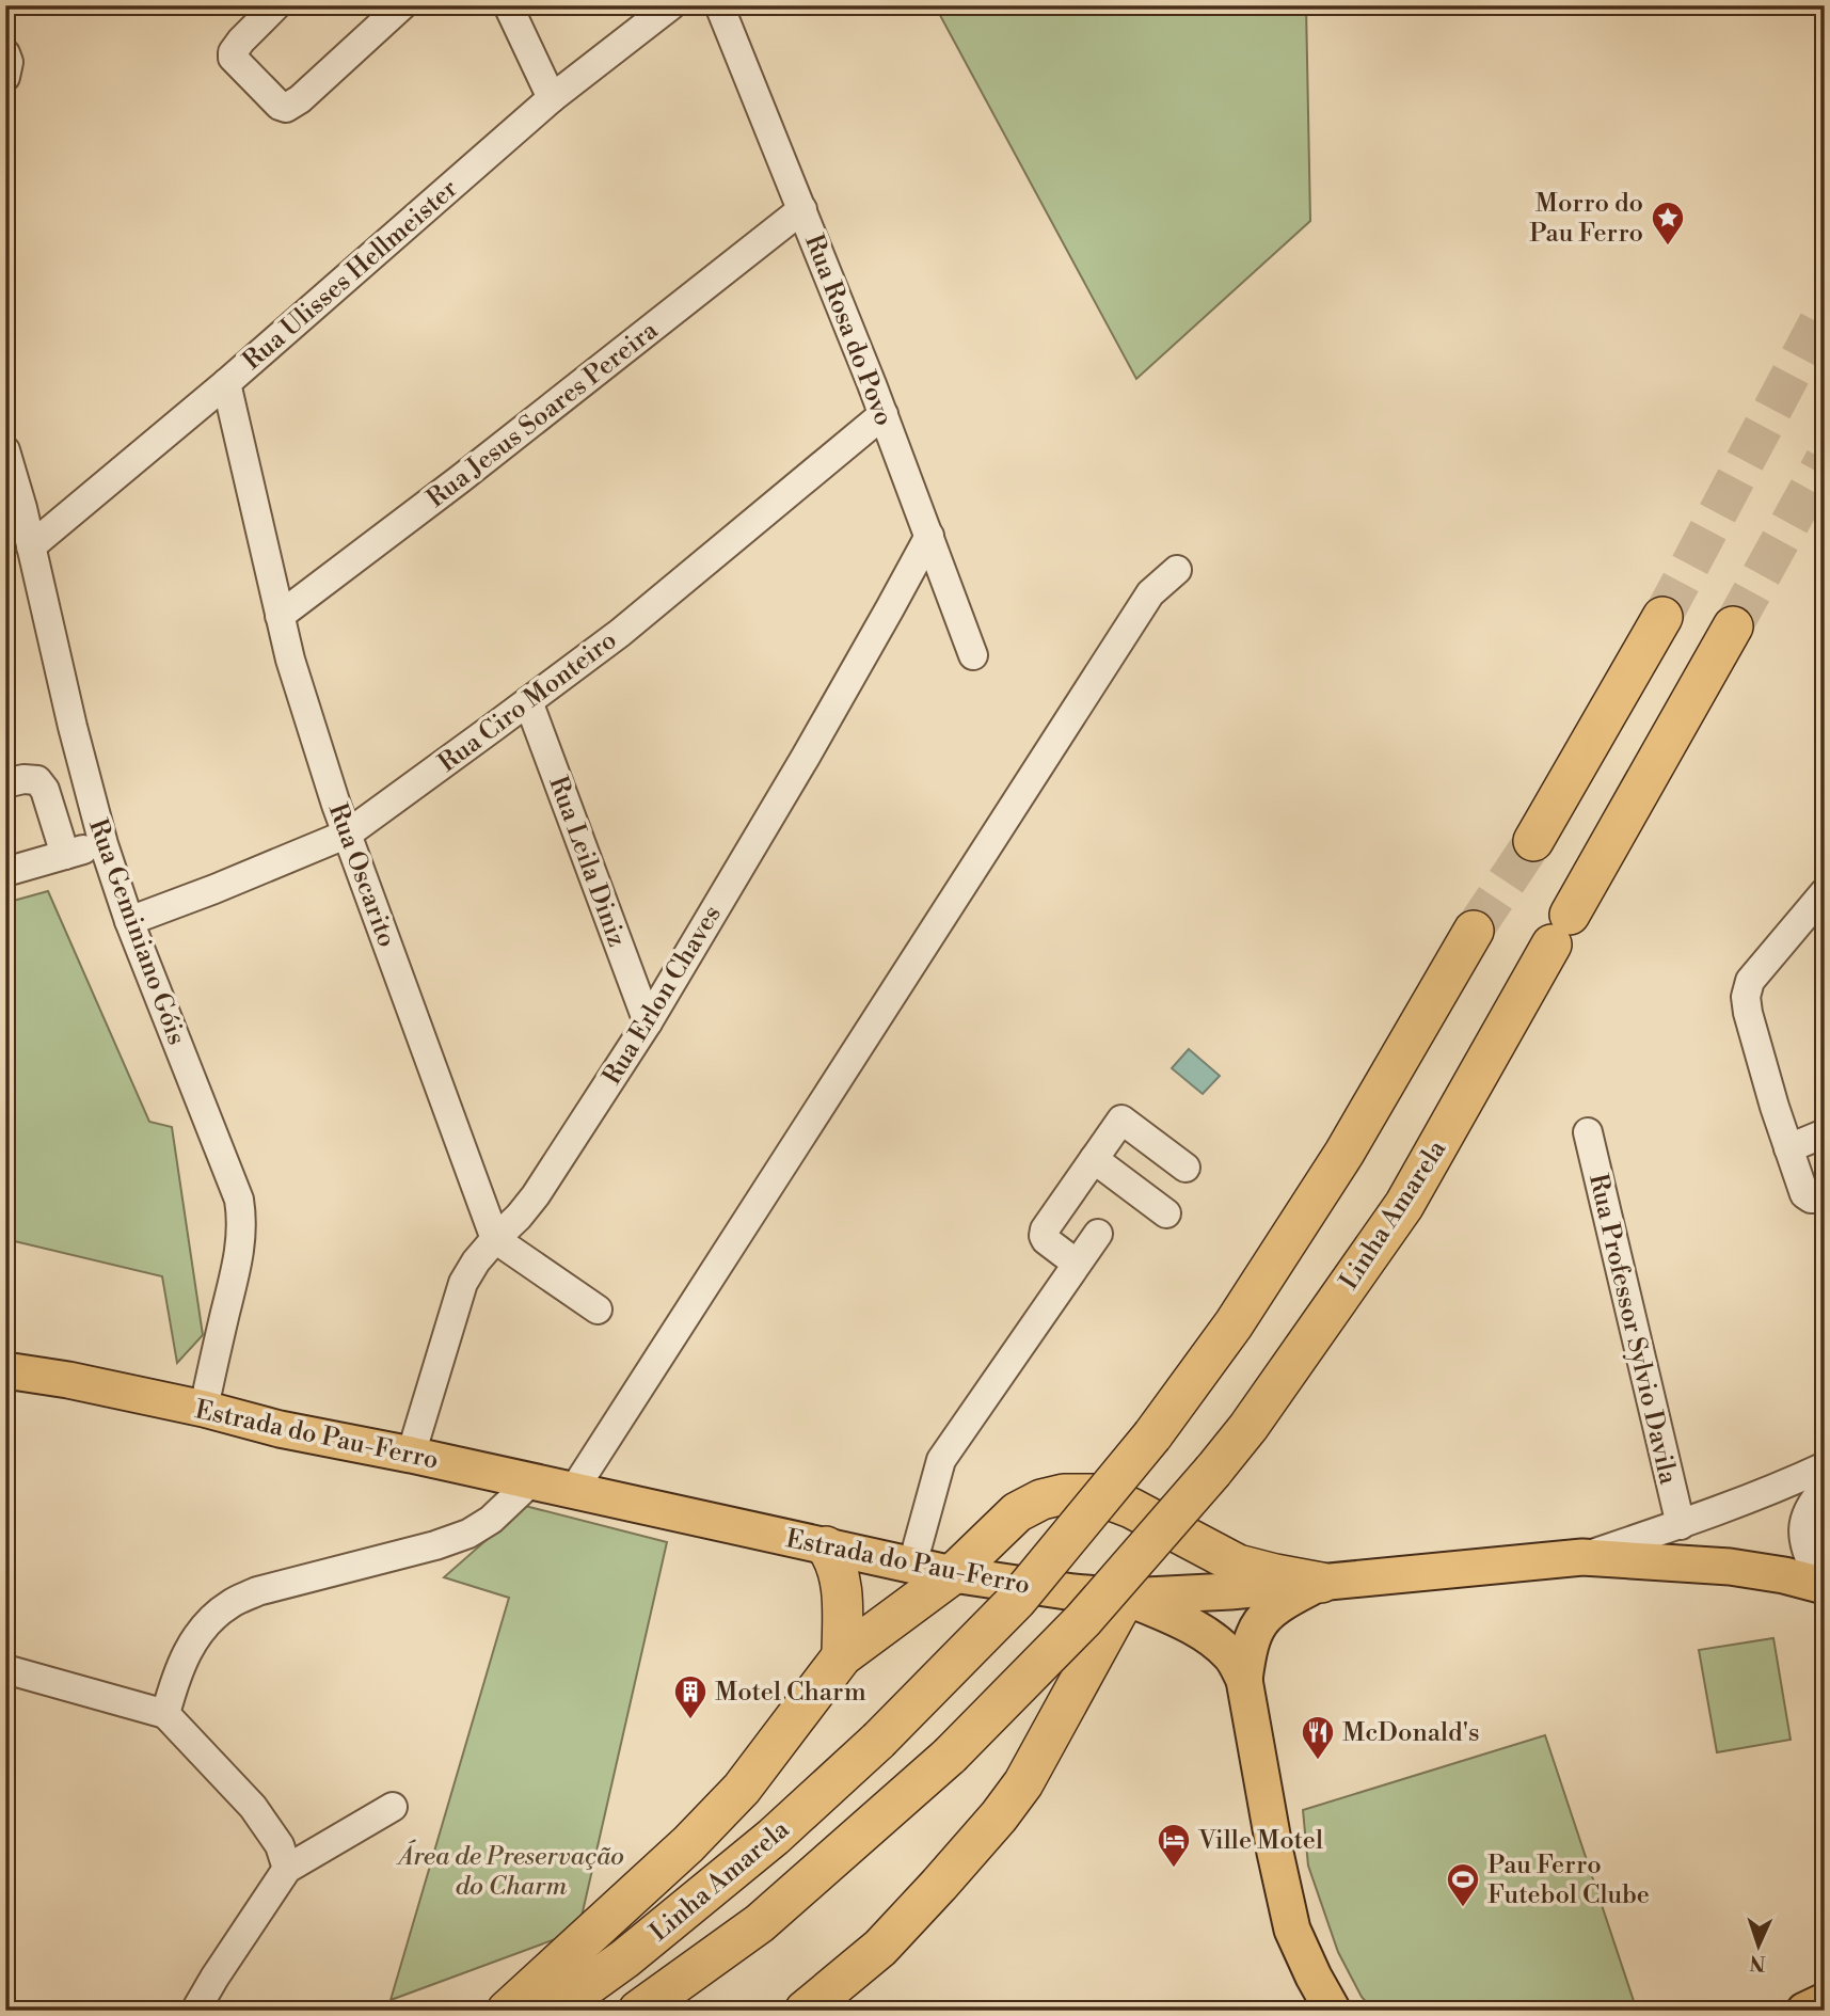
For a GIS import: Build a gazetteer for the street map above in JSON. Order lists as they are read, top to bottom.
{
  "streets": {
    "highway": ["Linha Amarela"],
    "main road": ["Estrada do Pau-Ferro"],
    "street": [
      "Rua Ulisses Hellmeister",
      "Rua Rosa do Povo",
      "Rua Jesus Soares Pereira",
      "Rua Ciro Monteiro",
      "Rua Leila Diniz",
      "Rua Oscarito",
      "Rua Geminiano Góis",
      "Rua Erlon Chaves",
      "Rua Professor Sylvio Davila"
    ]
  },
  "crossings": [
    ["Rua Ulisses Hellmeister", "Rua Oscarito"],
    ["Rua Ulisses Hellmeister", "Rua Geminiano Góis"],
    ["Rua Rosa do Povo", "Rua Jesus Soares Pereira"],
    ["Rua Rosa do Povo", "Rua Ciro Monteiro"],
    ["Rua Rosa do Povo", "Rua Erlon Chaves"],
    ["Rua Jesus Soares Pereira", "Rua Oscarito"],
    ["Rua Ciro Monteiro", "Rua Leila Diniz"],
    ["Rua Ciro Monteiro", "Rua Oscarito"],
    ["Rua Ciro Monteiro", "Rua Geminiano Góis"],
    ["Rua Leila Diniz", "Rua Erlon Chaves"],
    ["Rua Oscarito", "Rua Erlon Chaves"],
    ["Rua Geminiano Góis", "Estrada do Pau-Ferro"],
    ["Rua Erlon Chaves", "Estrada do Pau-Ferro"]
  ],
  "parks": ["Área de Preservação do Charm"],
  "places": {
    "place": ["Morro do Pau Ferro"],
    "building": ["Motel Charm"],
    "restaurant": ["McDonald's"],
    "hotel": ["Ville Motel"],
    "sports": ["Pau Ferro Futebol Clube"]
  },
  "north": "bottom"
}
